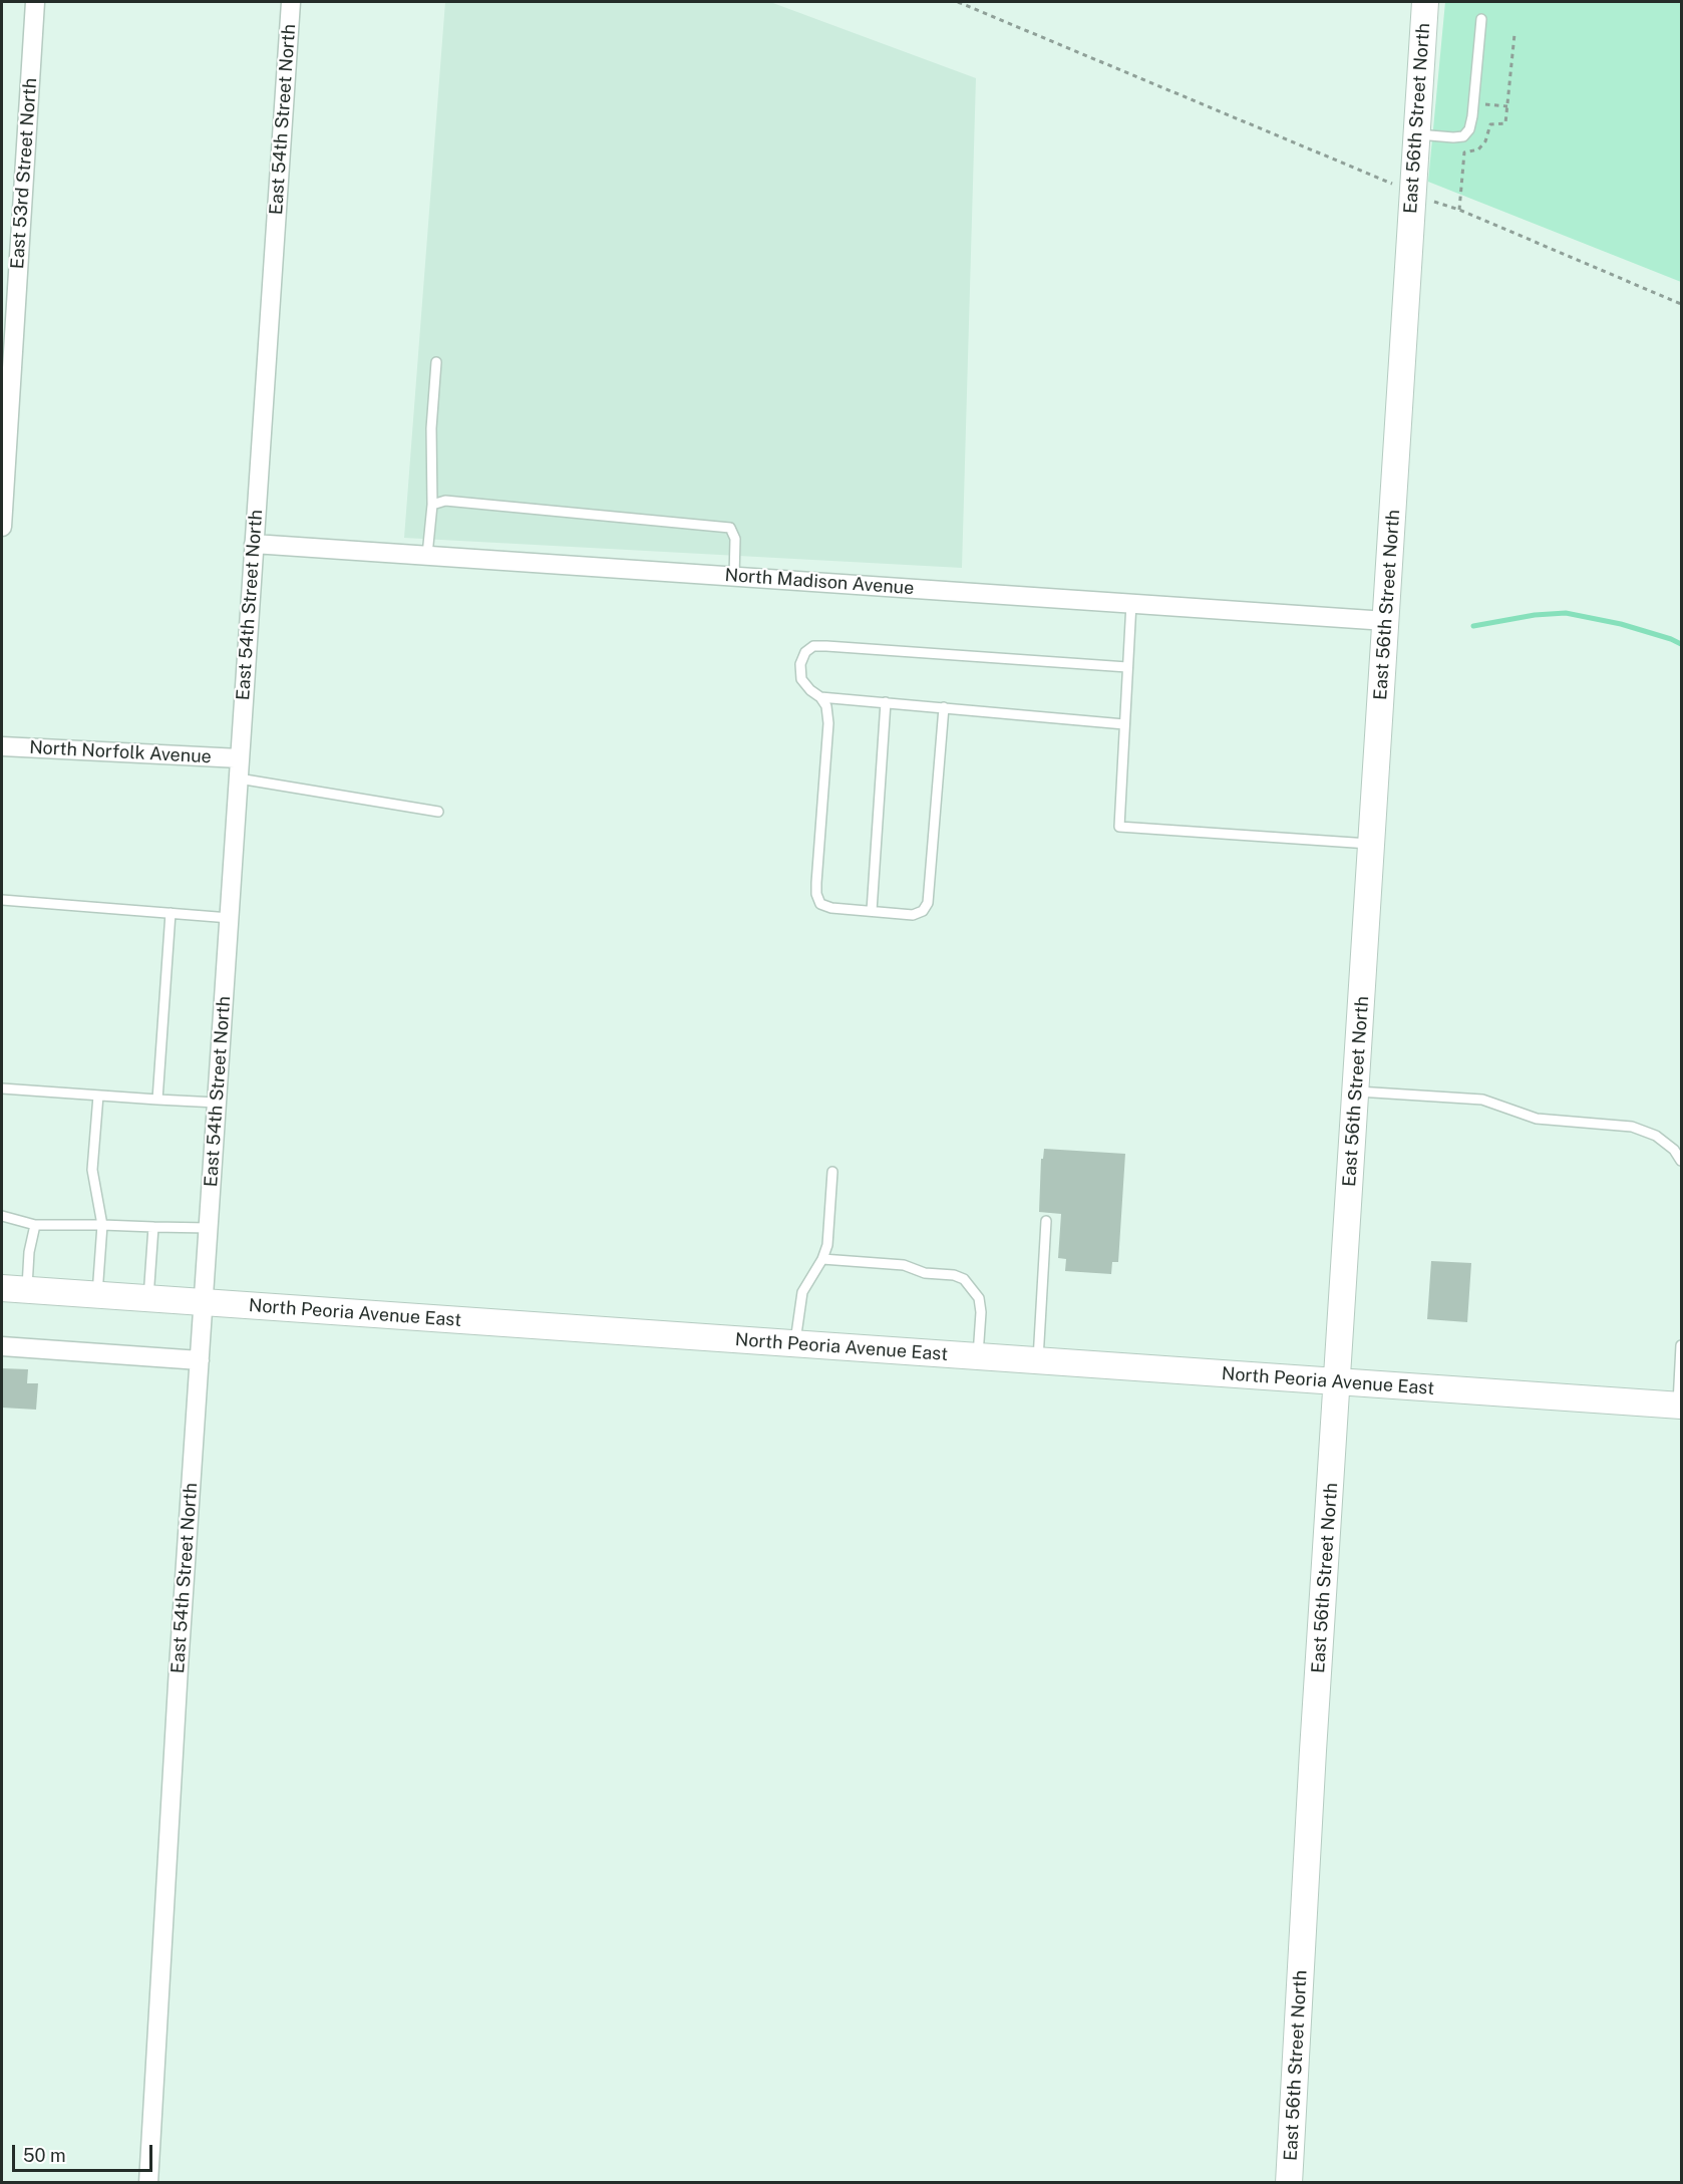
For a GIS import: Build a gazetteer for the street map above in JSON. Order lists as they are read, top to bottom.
{
  "streets": {
    "street": [
      "East 56th Street North",
      "East 54th Street North",
      "East 53rd Street North",
      "North Madison Avenue",
      "North Norfolk Avenue",
      "North Peoria Avenue East"
    ]
  },
  "crossings": [
    ["East 56th Street North", "North Madison Avenue"],
    ["East 56th Street North", "North Peoria Avenue East"],
    ["East 54th Street North", "North Madison Avenue"],
    ["East 54th Street North", "North Norfolk Avenue"],
    ["East 54th Street North", "North Peoria Avenue East"]
  ],
  "scale_bar": "50 m"
}
